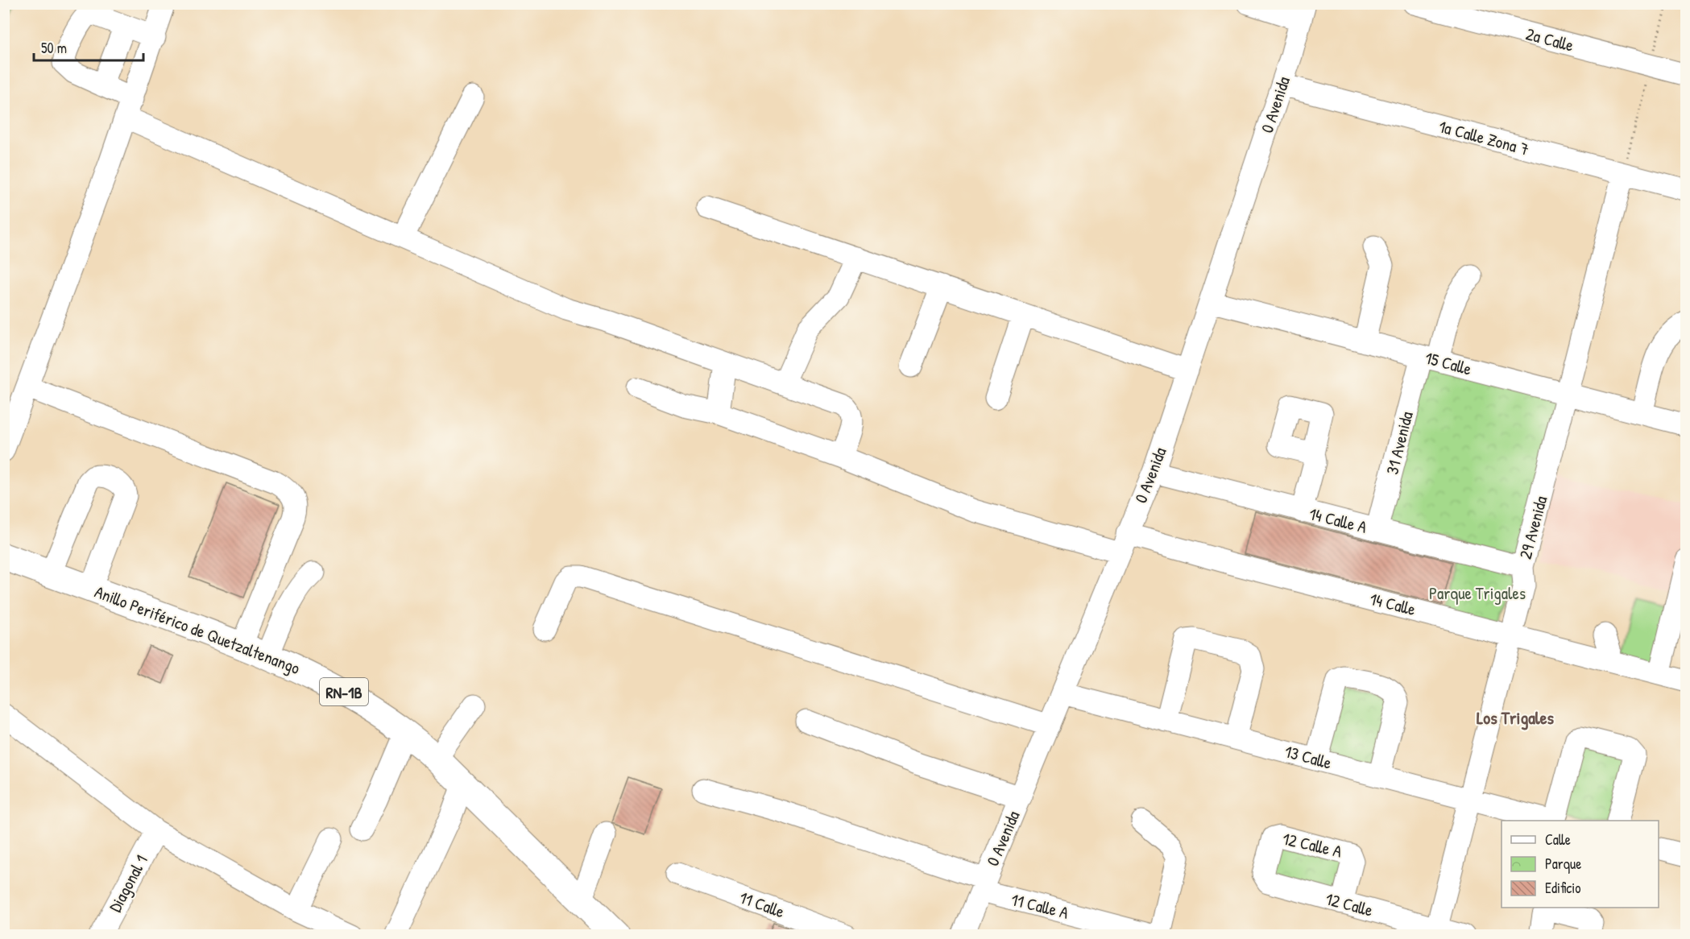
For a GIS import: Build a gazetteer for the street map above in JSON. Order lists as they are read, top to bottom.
{
  "streets": {
    "highway": ["Anillo Periférico de Quetzaltenango", "RN-1B"],
    "street": [
      "2a Calle",
      "0 Avenida",
      "1a Calle Zona 7",
      "15 Calle",
      "31 Avenida",
      "14 Calle A",
      "29 Avenida",
      "14 Calle",
      "13 Calle",
      "12 Calle A",
      "Diagonal 1",
      "11 Calle",
      "12 Calle",
      "11 Calle A"
    ]
  },
  "crossings": [
    ["0 Avenida", "1a Calle Zona 7"],
    ["0 Avenida", "15 Calle"],
    ["0 Avenida", "14 Calle A"],
    ["0 Avenida", "14 Calle"],
    ["0 Avenida", "13 Calle"],
    ["0 Avenida", "11 Calle A"],
    ["1a Calle Zona 7", "29 Avenida"],
    ["15 Calle", "31 Avenida"],
    ["15 Calle", "29 Avenida"],
    ["31 Avenida", "14 Calle A"],
    ["14 Calle A", "29 Avenida"],
    ["29 Avenida", "14 Calle"],
    ["29 Avenida", "13 Calle"],
    ["29 Avenida", "12 Calle"],
    ["12 Calle A", "12 Calle"]
  ],
  "districts": ["Los Trigales"],
  "parks": ["Parque Trigales"],
  "legend": ["Calle", "Parque", "Edificio"],
  "scale_bar": "50 m"
}
